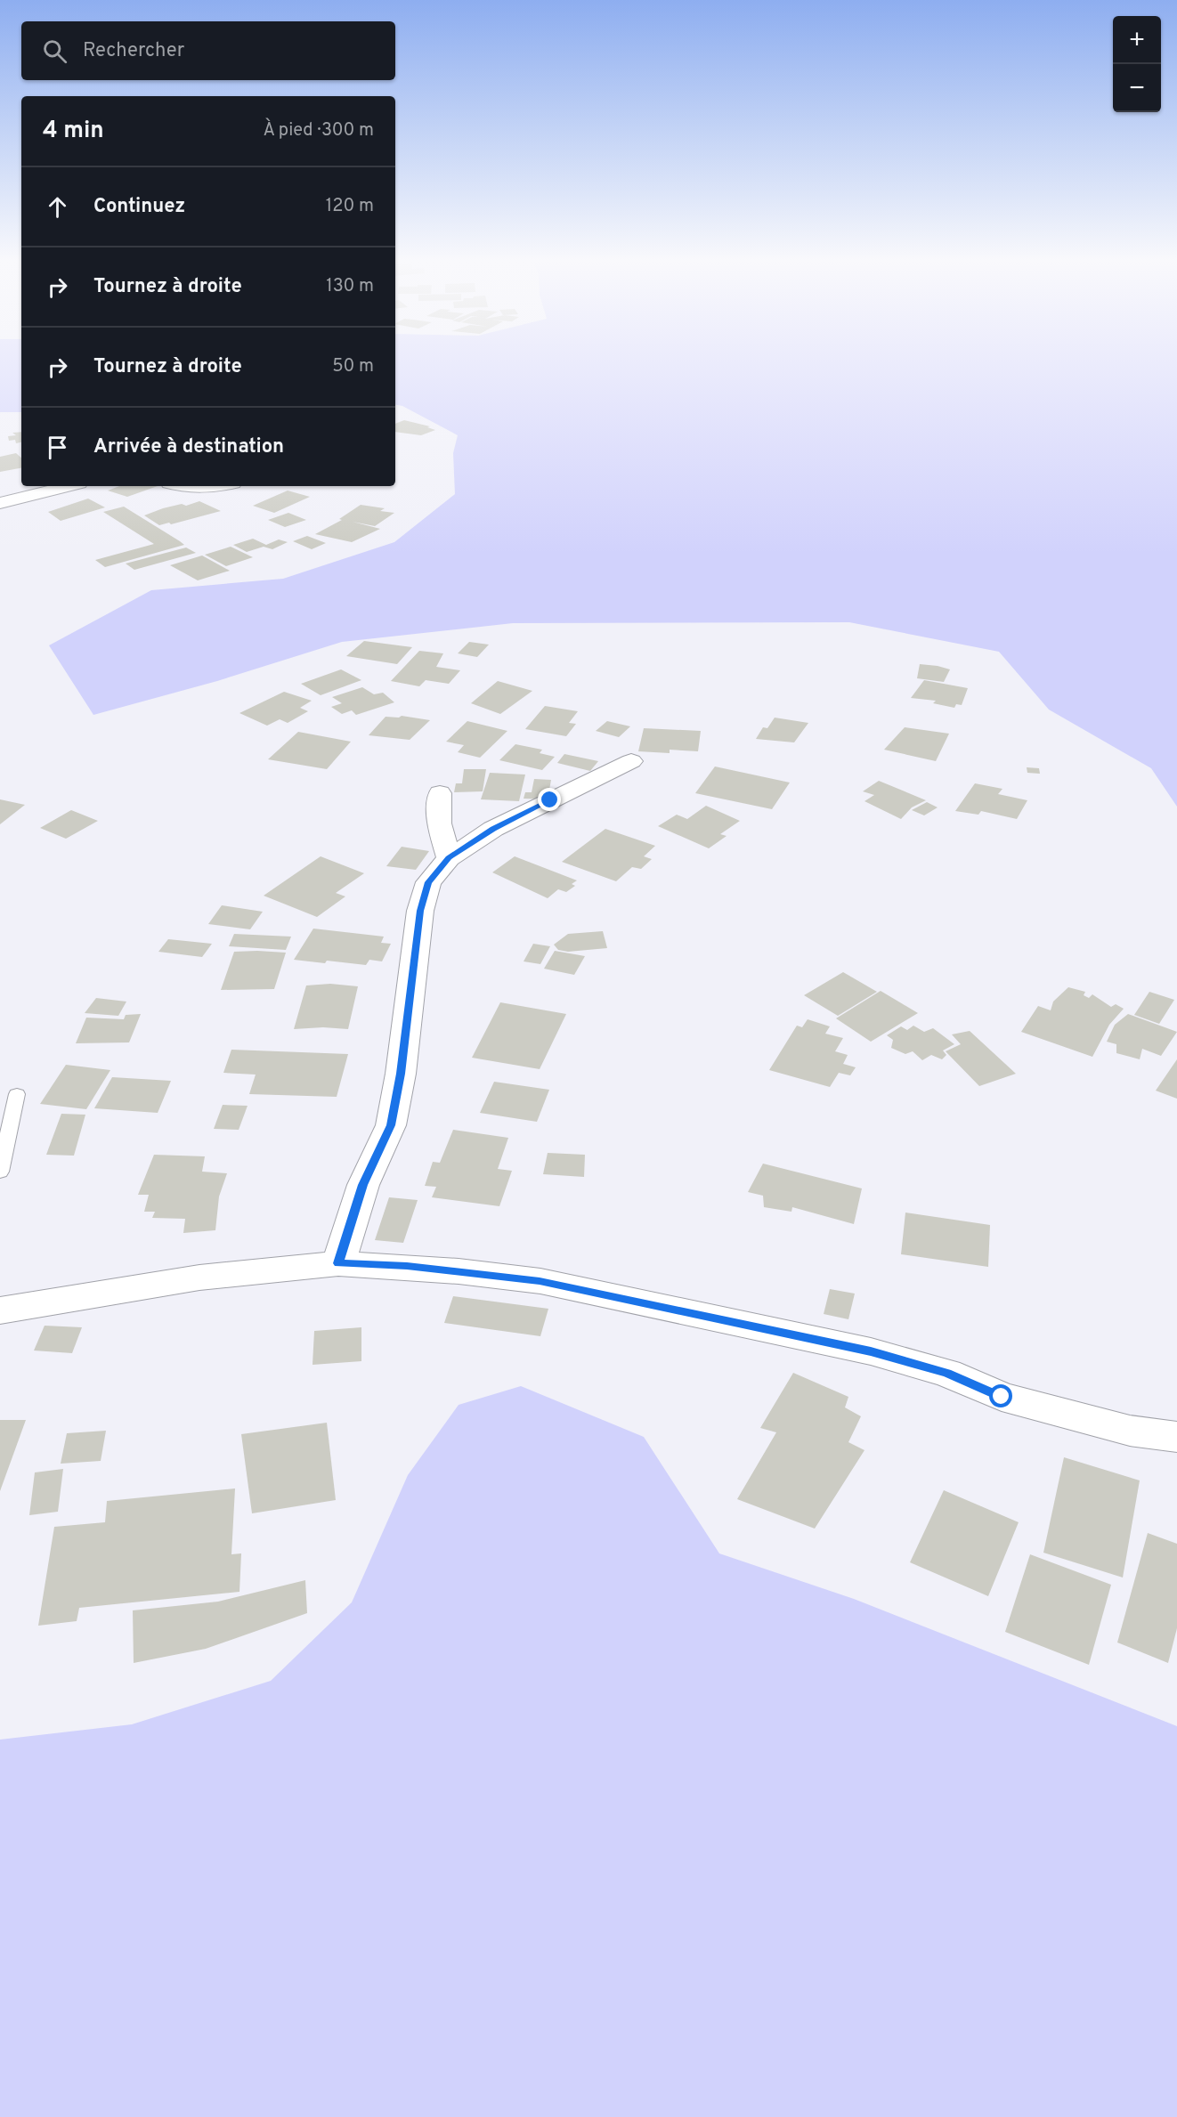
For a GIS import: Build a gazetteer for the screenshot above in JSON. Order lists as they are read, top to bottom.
{
  "page": {
    "map_buttons": ["+", "−"],
    "search": "Rechercher",
    "heading": ["4 min", "À pied · 300 m"],
    "list": [
      ["Continuez", "120 m"],
      ["Tournez à droite", "130 m"],
      ["Tournez à droite", "50 m"],
      "Arrivée à destination"
    ]
  }
}
